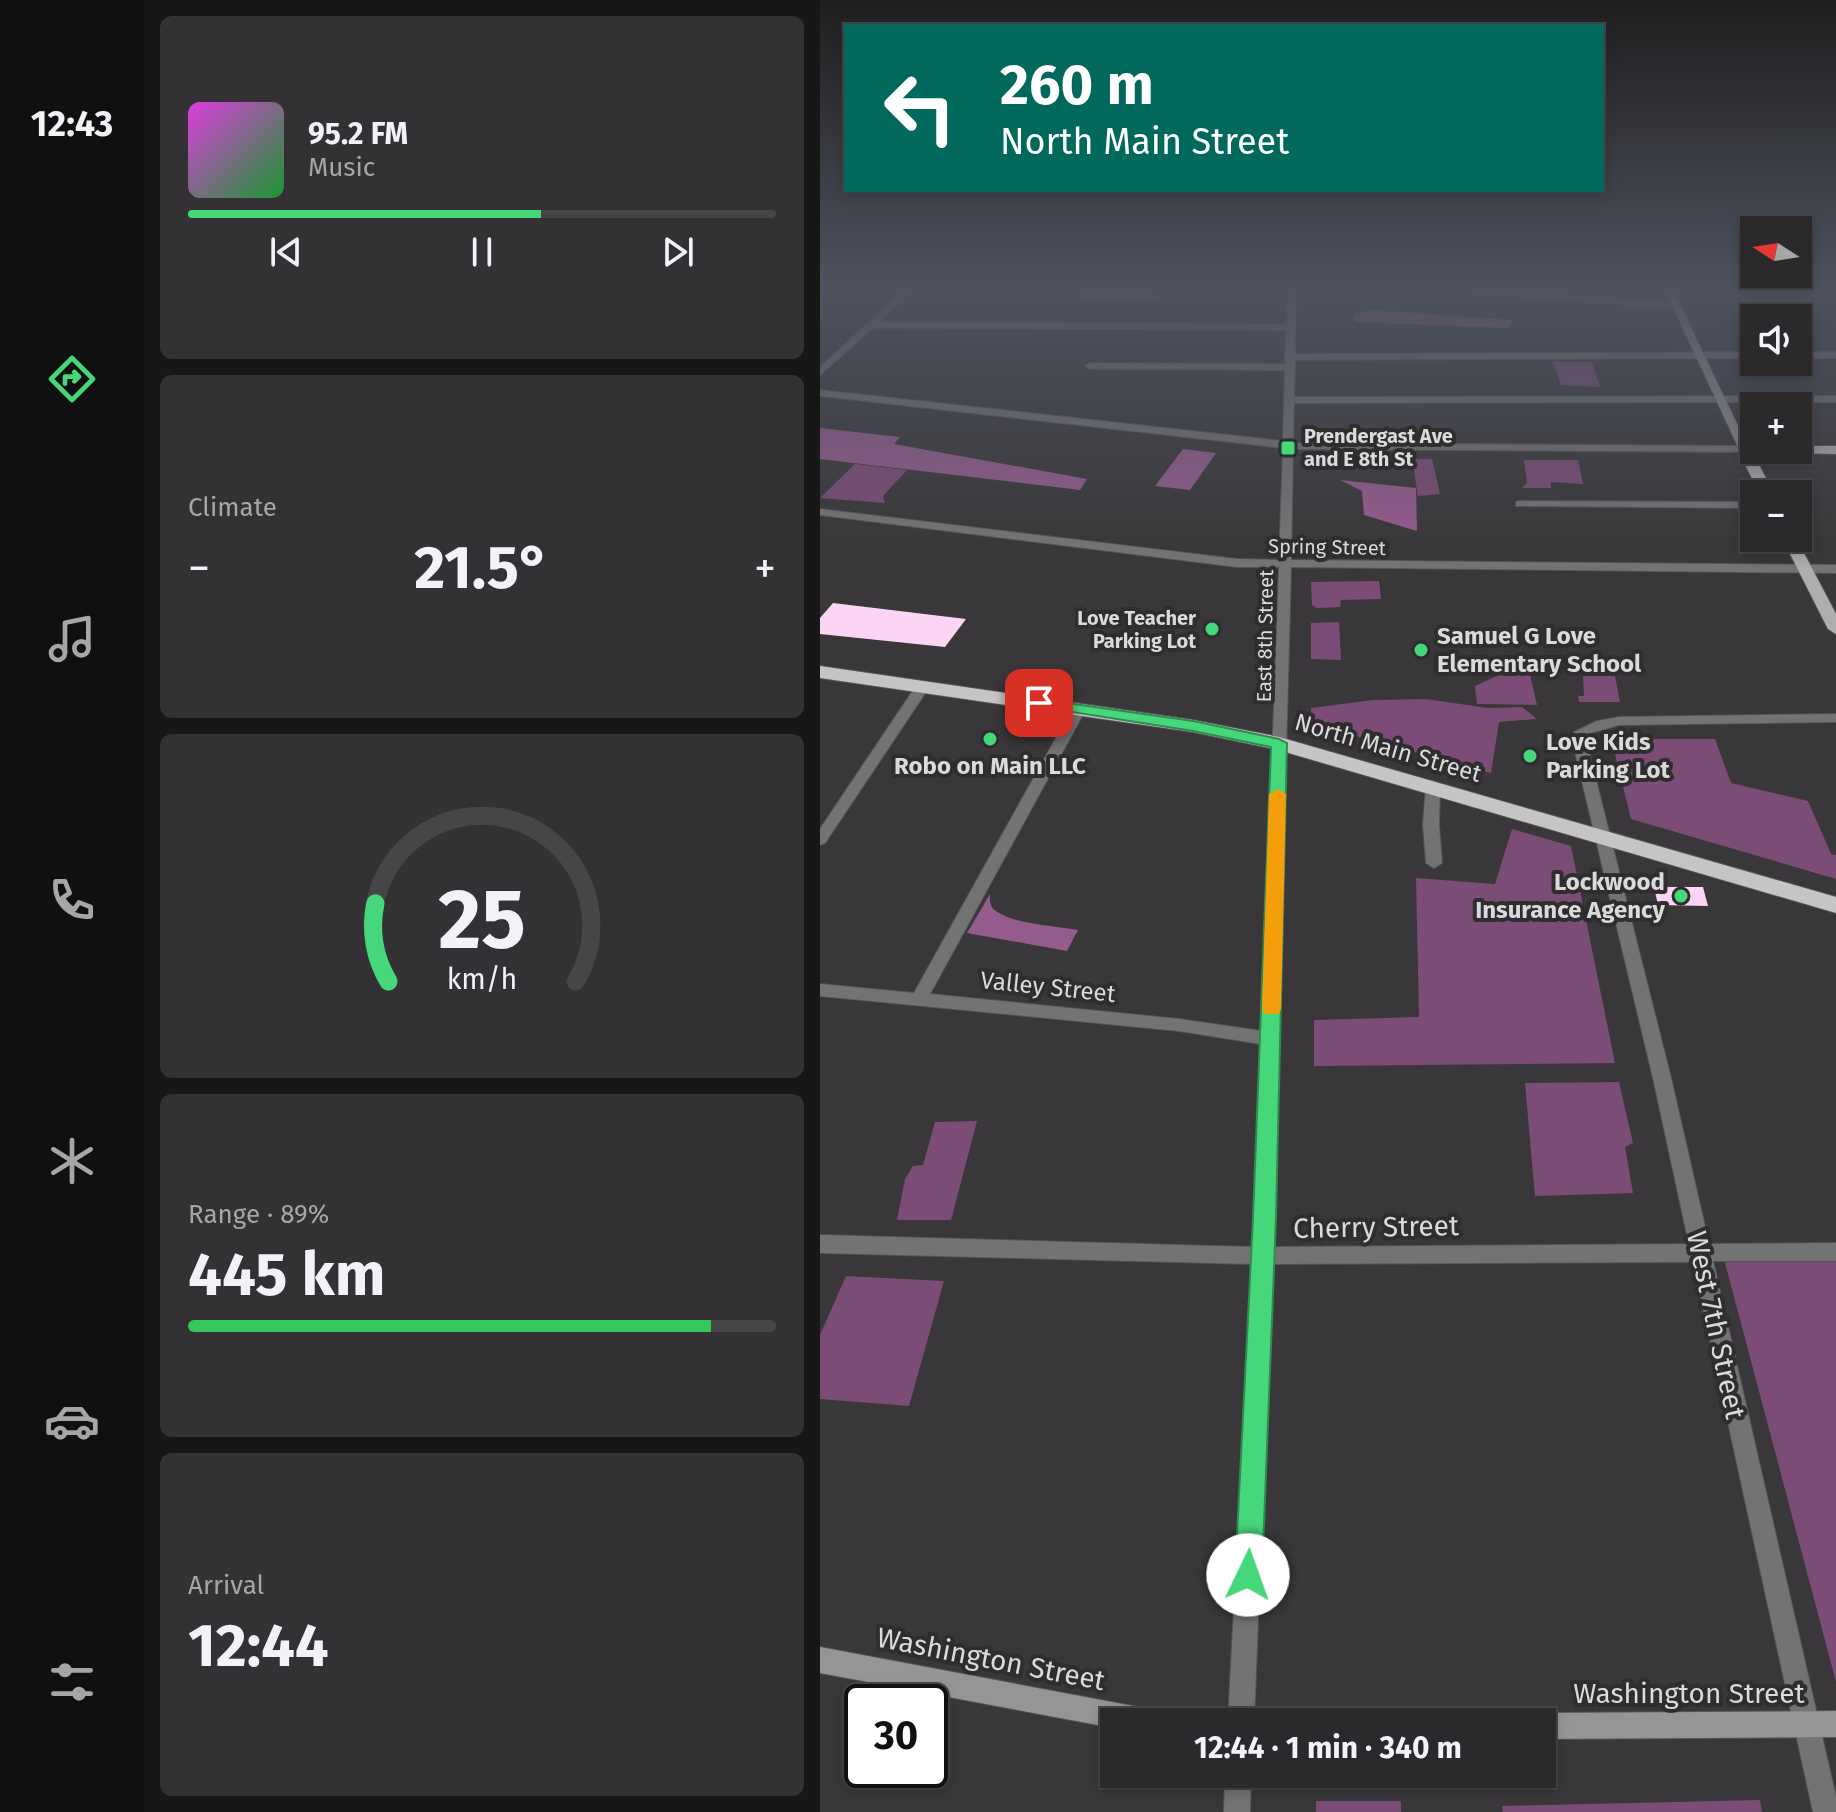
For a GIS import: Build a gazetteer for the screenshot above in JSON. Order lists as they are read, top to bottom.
{
  "streets": {
    "highway": ["North Main Street"],
    "street": [
      "Spring Street",
      "East 8th Street",
      "Valley Street",
      "Cherry Street",
      "West 7th Street",
      "Washington Street"
    ]
  },
  "crossings": [
    ["Spring Street", "East 8th Street"],
    ["East 8th Street", "North Main Street"],
    ["East 8th Street", "Valley Street"],
    ["East 8th Street", "Cherry Street"],
    ["North Main Street", "West 7th Street"],
    ["Cherry Street", "West 7th Street"],
    ["West 7th Street", "Washington Street"]
  ],
  "places": {
    "transit": ["Prendergast Ave and E 8th St"],
    "other": [
      "Love Teacher Parking Lot",
      "Samuel G Love Elementary School",
      "Robo on Main LLC",
      "Love Kids Parking Lot",
      "Lockwood Insurance Agency"
    ]
  },
  "north": "left",
  "page": {
    "tabs": "12:43",
    "turn": ["260 m", "North Main Street"],
    "song": ["95.2 FM", "Music"],
    "map_buttons": ["+", "−"],
    "tile": [
      "Climate",
      ["Range · 89%", "445 km"],
      ["Arrival", "12:44"]
    ],
    "heat": ["−", "21.5°", "+"],
    "limit": "30",
    "trip": "12:44 · 1 min · 340 m",
    "gauge": ["25", "km/h"]
  }
}
